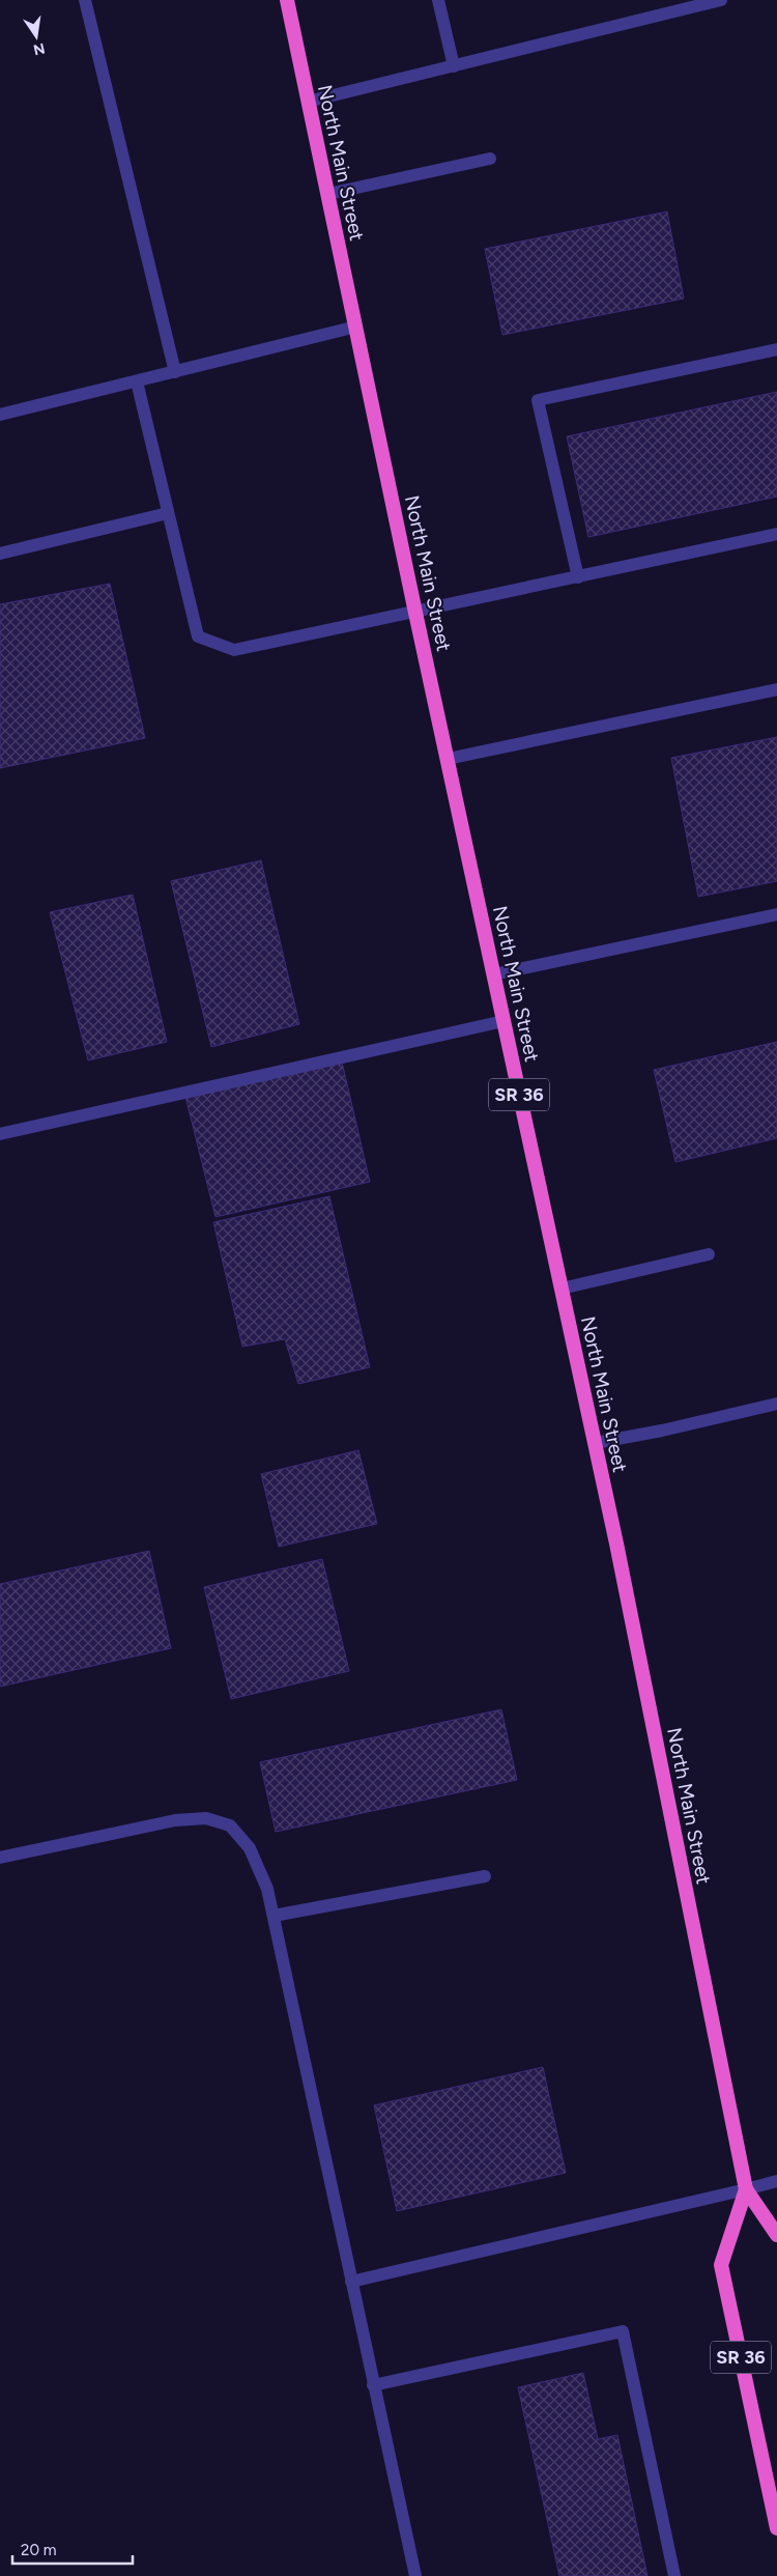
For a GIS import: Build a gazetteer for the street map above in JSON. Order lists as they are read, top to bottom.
{
  "streets": {
    "highway": ["North Main Street", "SR 36"]
  },
  "scale_bar": "20 m",
  "north": "bottom"
}
